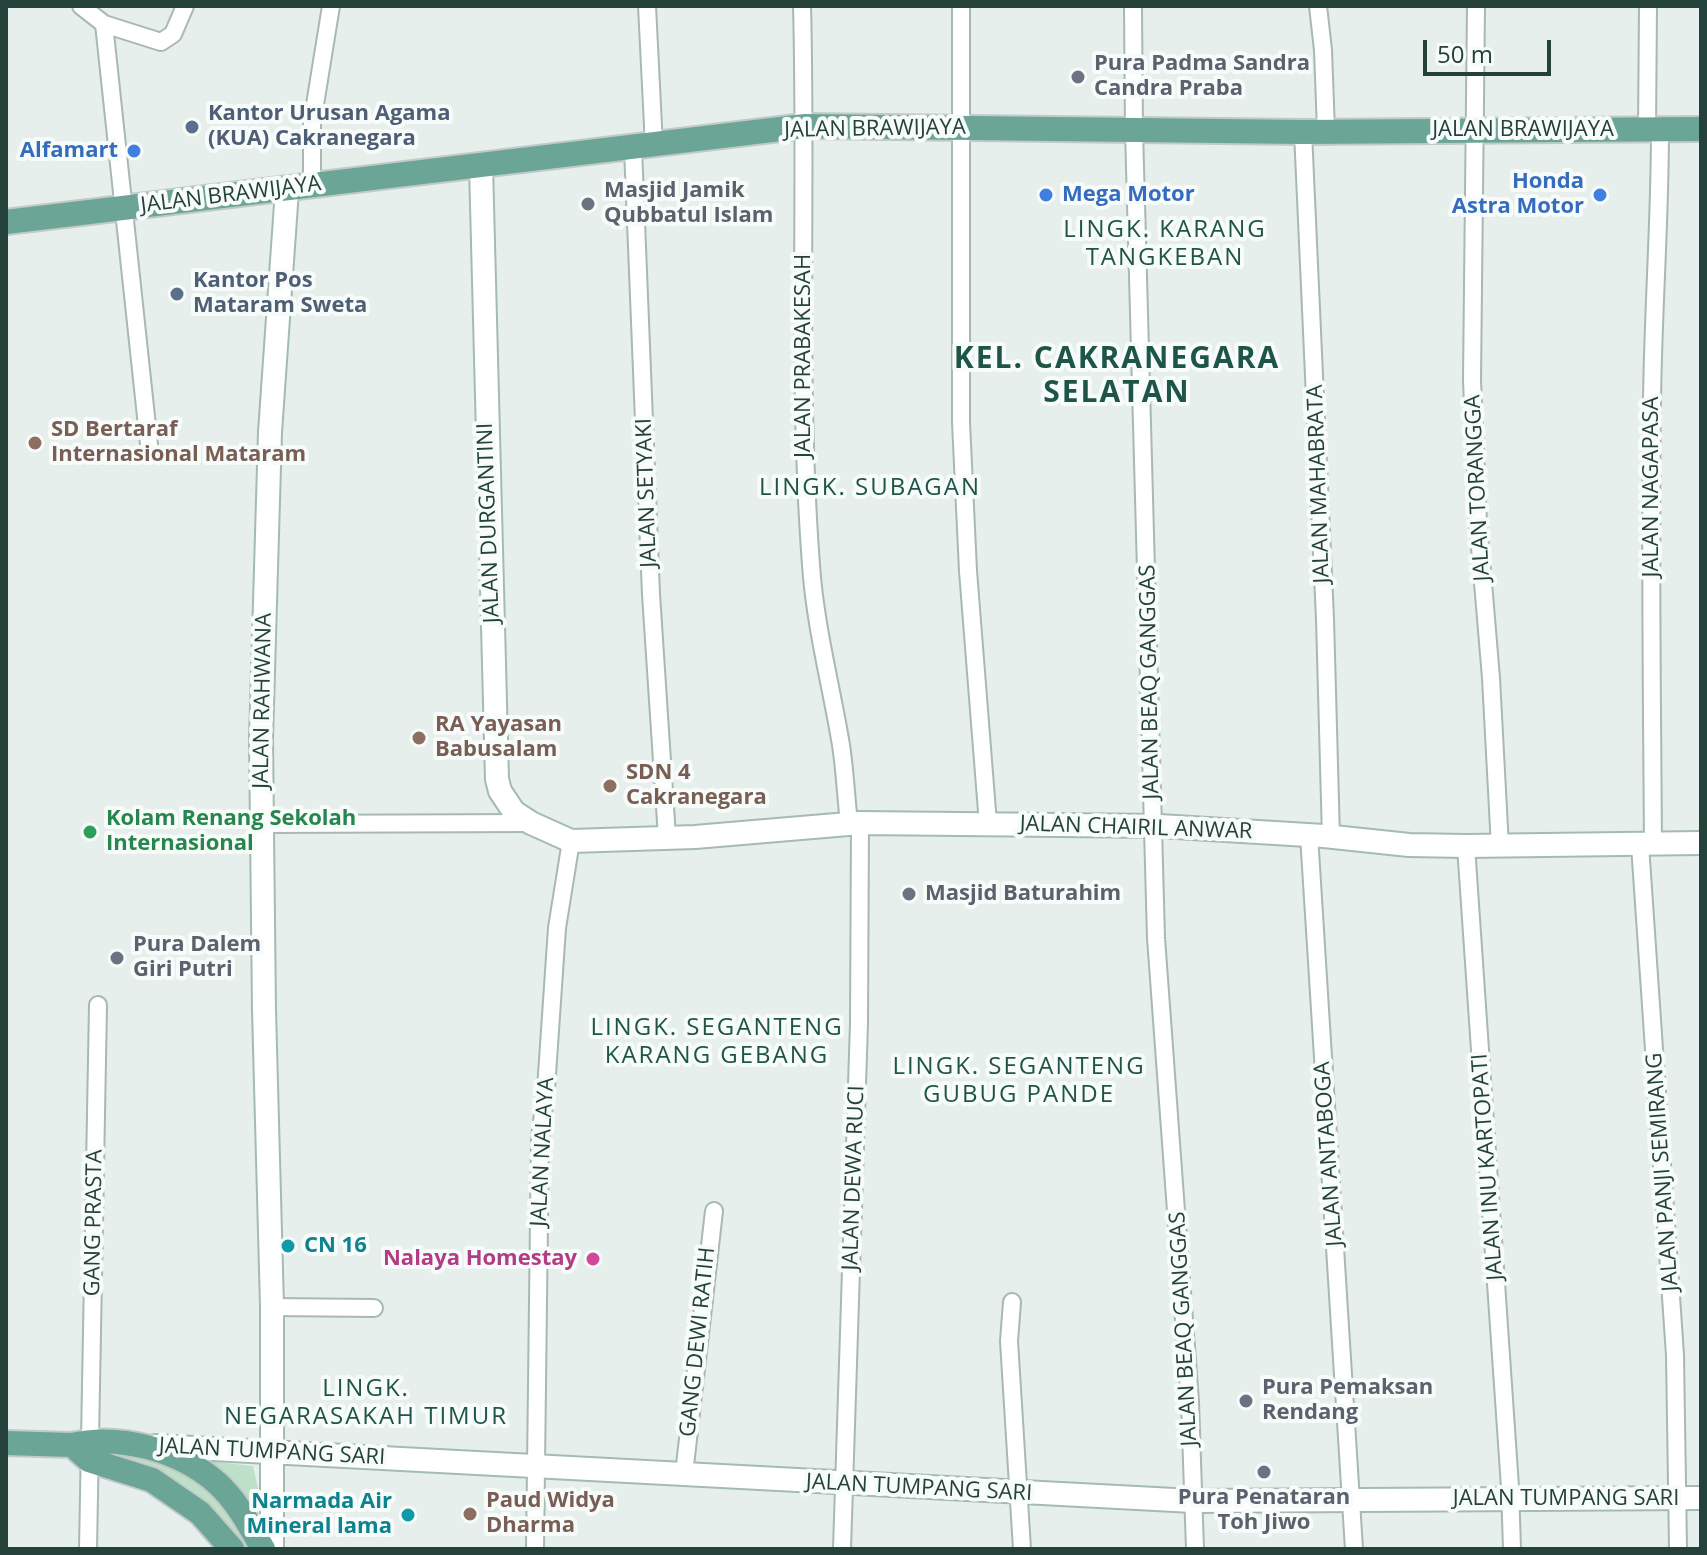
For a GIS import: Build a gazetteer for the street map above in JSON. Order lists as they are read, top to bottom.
{
  "streets": {
    "main road": ["JALAN BRAWIJAYA", "JALAN TUMPANG SARI"],
    "street": [
      "JALAN PRABAKESAH",
      "JALAN MAHABRATA",
      "JALAN NAGAPASA",
      "JALAN TORANGGA",
      "JALAN SETYAKI",
      "JALAN DURGANTINI",
      "JALAN BEAQ GANGGAS",
      "JALAN RAHWANA",
      "JALAN CHAIRIL ANWAR",
      "JALAN NALAYA",
      "JALAN ANTABOGA",
      "JALAN INU KARTOPATI",
      "JALAN PANJI SEMIRANG",
      "JALAN DEWA RUCI",
      "GANG PRASTA",
      "GANG DEWI RATIH"
    ]
  },
  "crossings": [
    ["JALAN BRAWIJAYA", "JALAN PRABAKESAH"],
    ["JALAN BRAWIJAYA", "JALAN MAHABRATA"],
    ["JALAN BRAWIJAYA", "JALAN NAGAPASA"],
    ["JALAN BRAWIJAYA", "JALAN TORANGGA"],
    ["JALAN BRAWIJAYA", "JALAN SETYAKI"],
    ["JALAN BRAWIJAYA", "JALAN DURGANTINI"],
    ["JALAN BRAWIJAYA", "JALAN BEAQ GANGGAS"],
    ["JALAN BRAWIJAYA", "JALAN RAHWANA"],
    ["JALAN PRABAKESAH", "JALAN CHAIRIL ANWAR"],
    ["JALAN PRABAKESAH", "JALAN DEWA RUCI"],
    ["JALAN MAHABRATA", "JALAN CHAIRIL ANWAR"],
    ["JALAN MAHABRATA", "JALAN ANTABOGA"],
    ["JALAN NAGAPASA", "JALAN CHAIRIL ANWAR"],
    ["JALAN NAGAPASA", "JALAN PANJI SEMIRANG"],
    ["JALAN TORANGGA", "JALAN CHAIRIL ANWAR"],
    ["JALAN SETYAKI", "JALAN CHAIRIL ANWAR"],
    ["JALAN DURGANTINI", "JALAN CHAIRIL ANWAR"],
    ["JALAN DURGANTINI", "JALAN NALAYA"],
    ["JALAN BEAQ GANGGAS", "JALAN CHAIRIL ANWAR"],
    ["JALAN BEAQ GANGGAS", "JALAN TUMPANG SARI"],
    ["JALAN RAHWANA", "JALAN TUMPANG SARI"],
    ["JALAN CHAIRIL ANWAR", "JALAN NALAYA"],
    ["JALAN CHAIRIL ANWAR", "JALAN ANTABOGA"],
    ["JALAN CHAIRIL ANWAR", "JALAN INU KARTOPATI"],
    ["JALAN CHAIRIL ANWAR", "JALAN PANJI SEMIRANG"],
    ["JALAN CHAIRIL ANWAR", "JALAN DEWA RUCI"],
    ["JALAN NALAYA", "JALAN TUMPANG SARI"],
    ["JALAN ANTABOGA", "JALAN TUMPANG SARI"],
    ["JALAN INU KARTOPATI", "JALAN TUMPANG SARI"],
    ["JALAN PANJI SEMIRANG", "JALAN TUMPANG SARI"],
    ["JALAN DEWA RUCI", "JALAN TUMPANG SARI"],
    ["GANG PRASTA", "JALAN TUMPANG SARI"],
    ["GANG DEWI RATIH", "JALAN TUMPANG SARI"]
  ],
  "districts": [
    "LINGK. KARANG TANGKEBAN",
    "KEL. CAKRANEGARA SELATAN",
    "LINGK. SUBAGAN",
    "LINGK. SEGANTENG KARANG GEBANG",
    "LINGK. SEGANTENG GUBUG PANDE",
    "LINGK. NEGARASAKAH TIMUR"
  ],
  "places": [
    "Pura Padma Sandra Candra Praba",
    "Kantor Urusan Agama (KUA) Cakranegara",
    "Alfamart",
    "Mega Motor",
    "Honda Astra Motor",
    "Masjid Jamik Qubbatul Islam",
    "Kantor Pos Mataram Sweta",
    "SD Bertaraf Internasional Mataram",
    "RA Yayasan Babusalam",
    "SDN 4 Cakranegara",
    "Kolam Renang Sekolah Internasional",
    "Masjid Baturahim",
    "Pura Dalem Giri Putri",
    "CN 16",
    "Nalaya Homestay",
    "Pura Pemaksan Rendang",
    "Pura Penataran Toh Jiwo",
    "Paud Widya Dharma",
    "Narmada Air Mineral lama"
  ],
  "scale_bar": "50 m"
}
